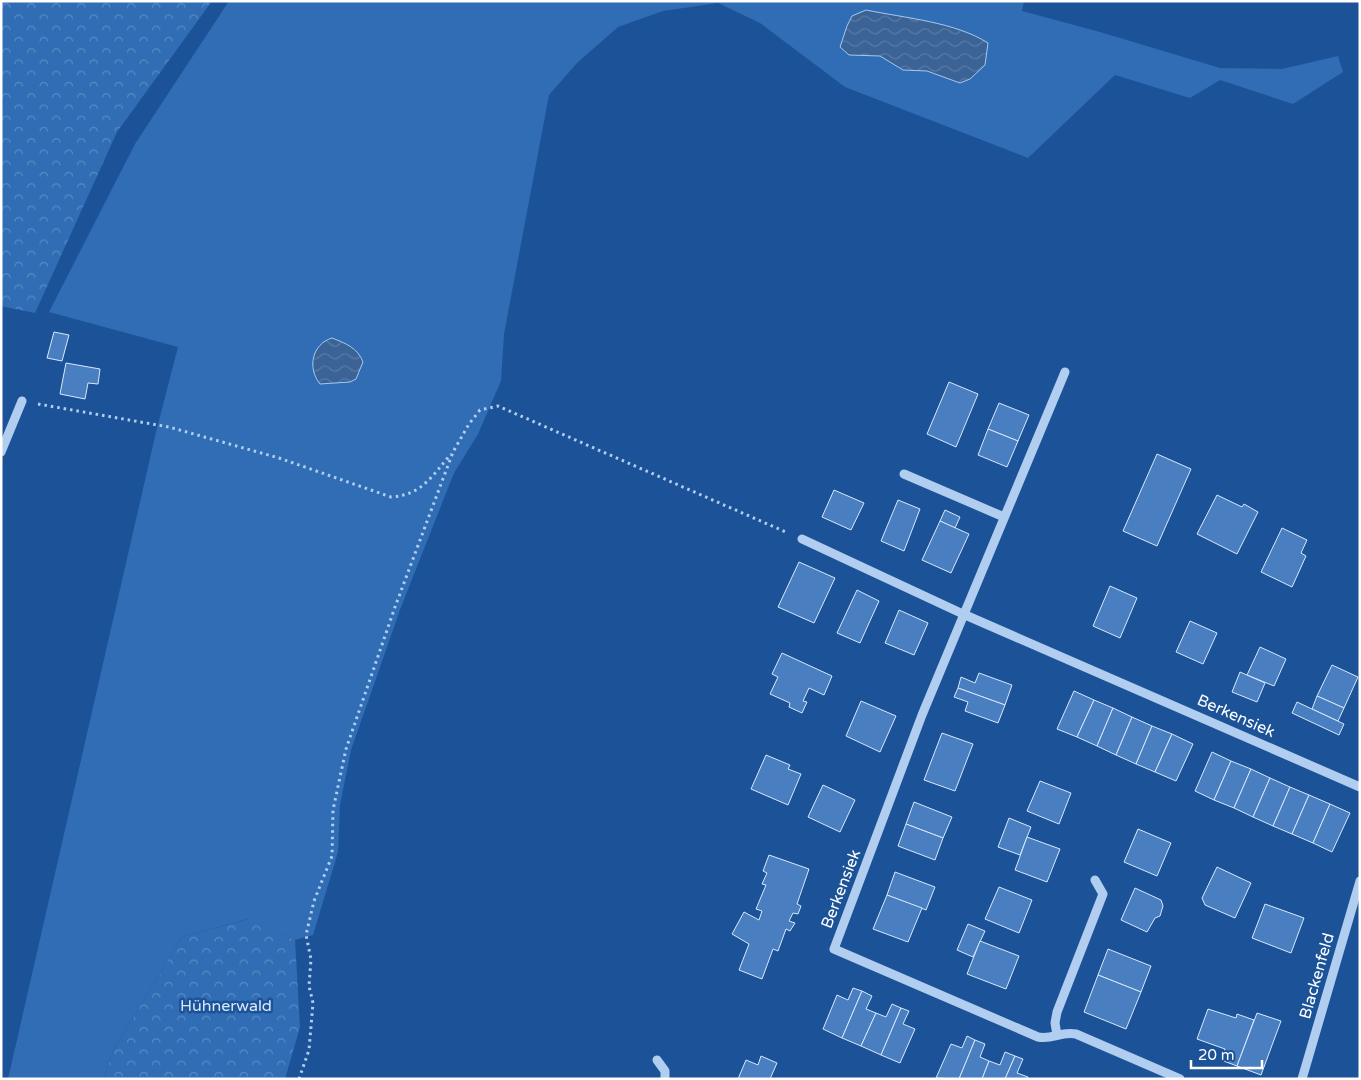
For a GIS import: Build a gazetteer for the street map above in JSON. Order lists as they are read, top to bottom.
{
  "streets": {
    "street": ["Berkensiek", "Blackenfeld"]
  },
  "parks": ["Hühnerwald"],
  "scale_bar": "20 m"
}
